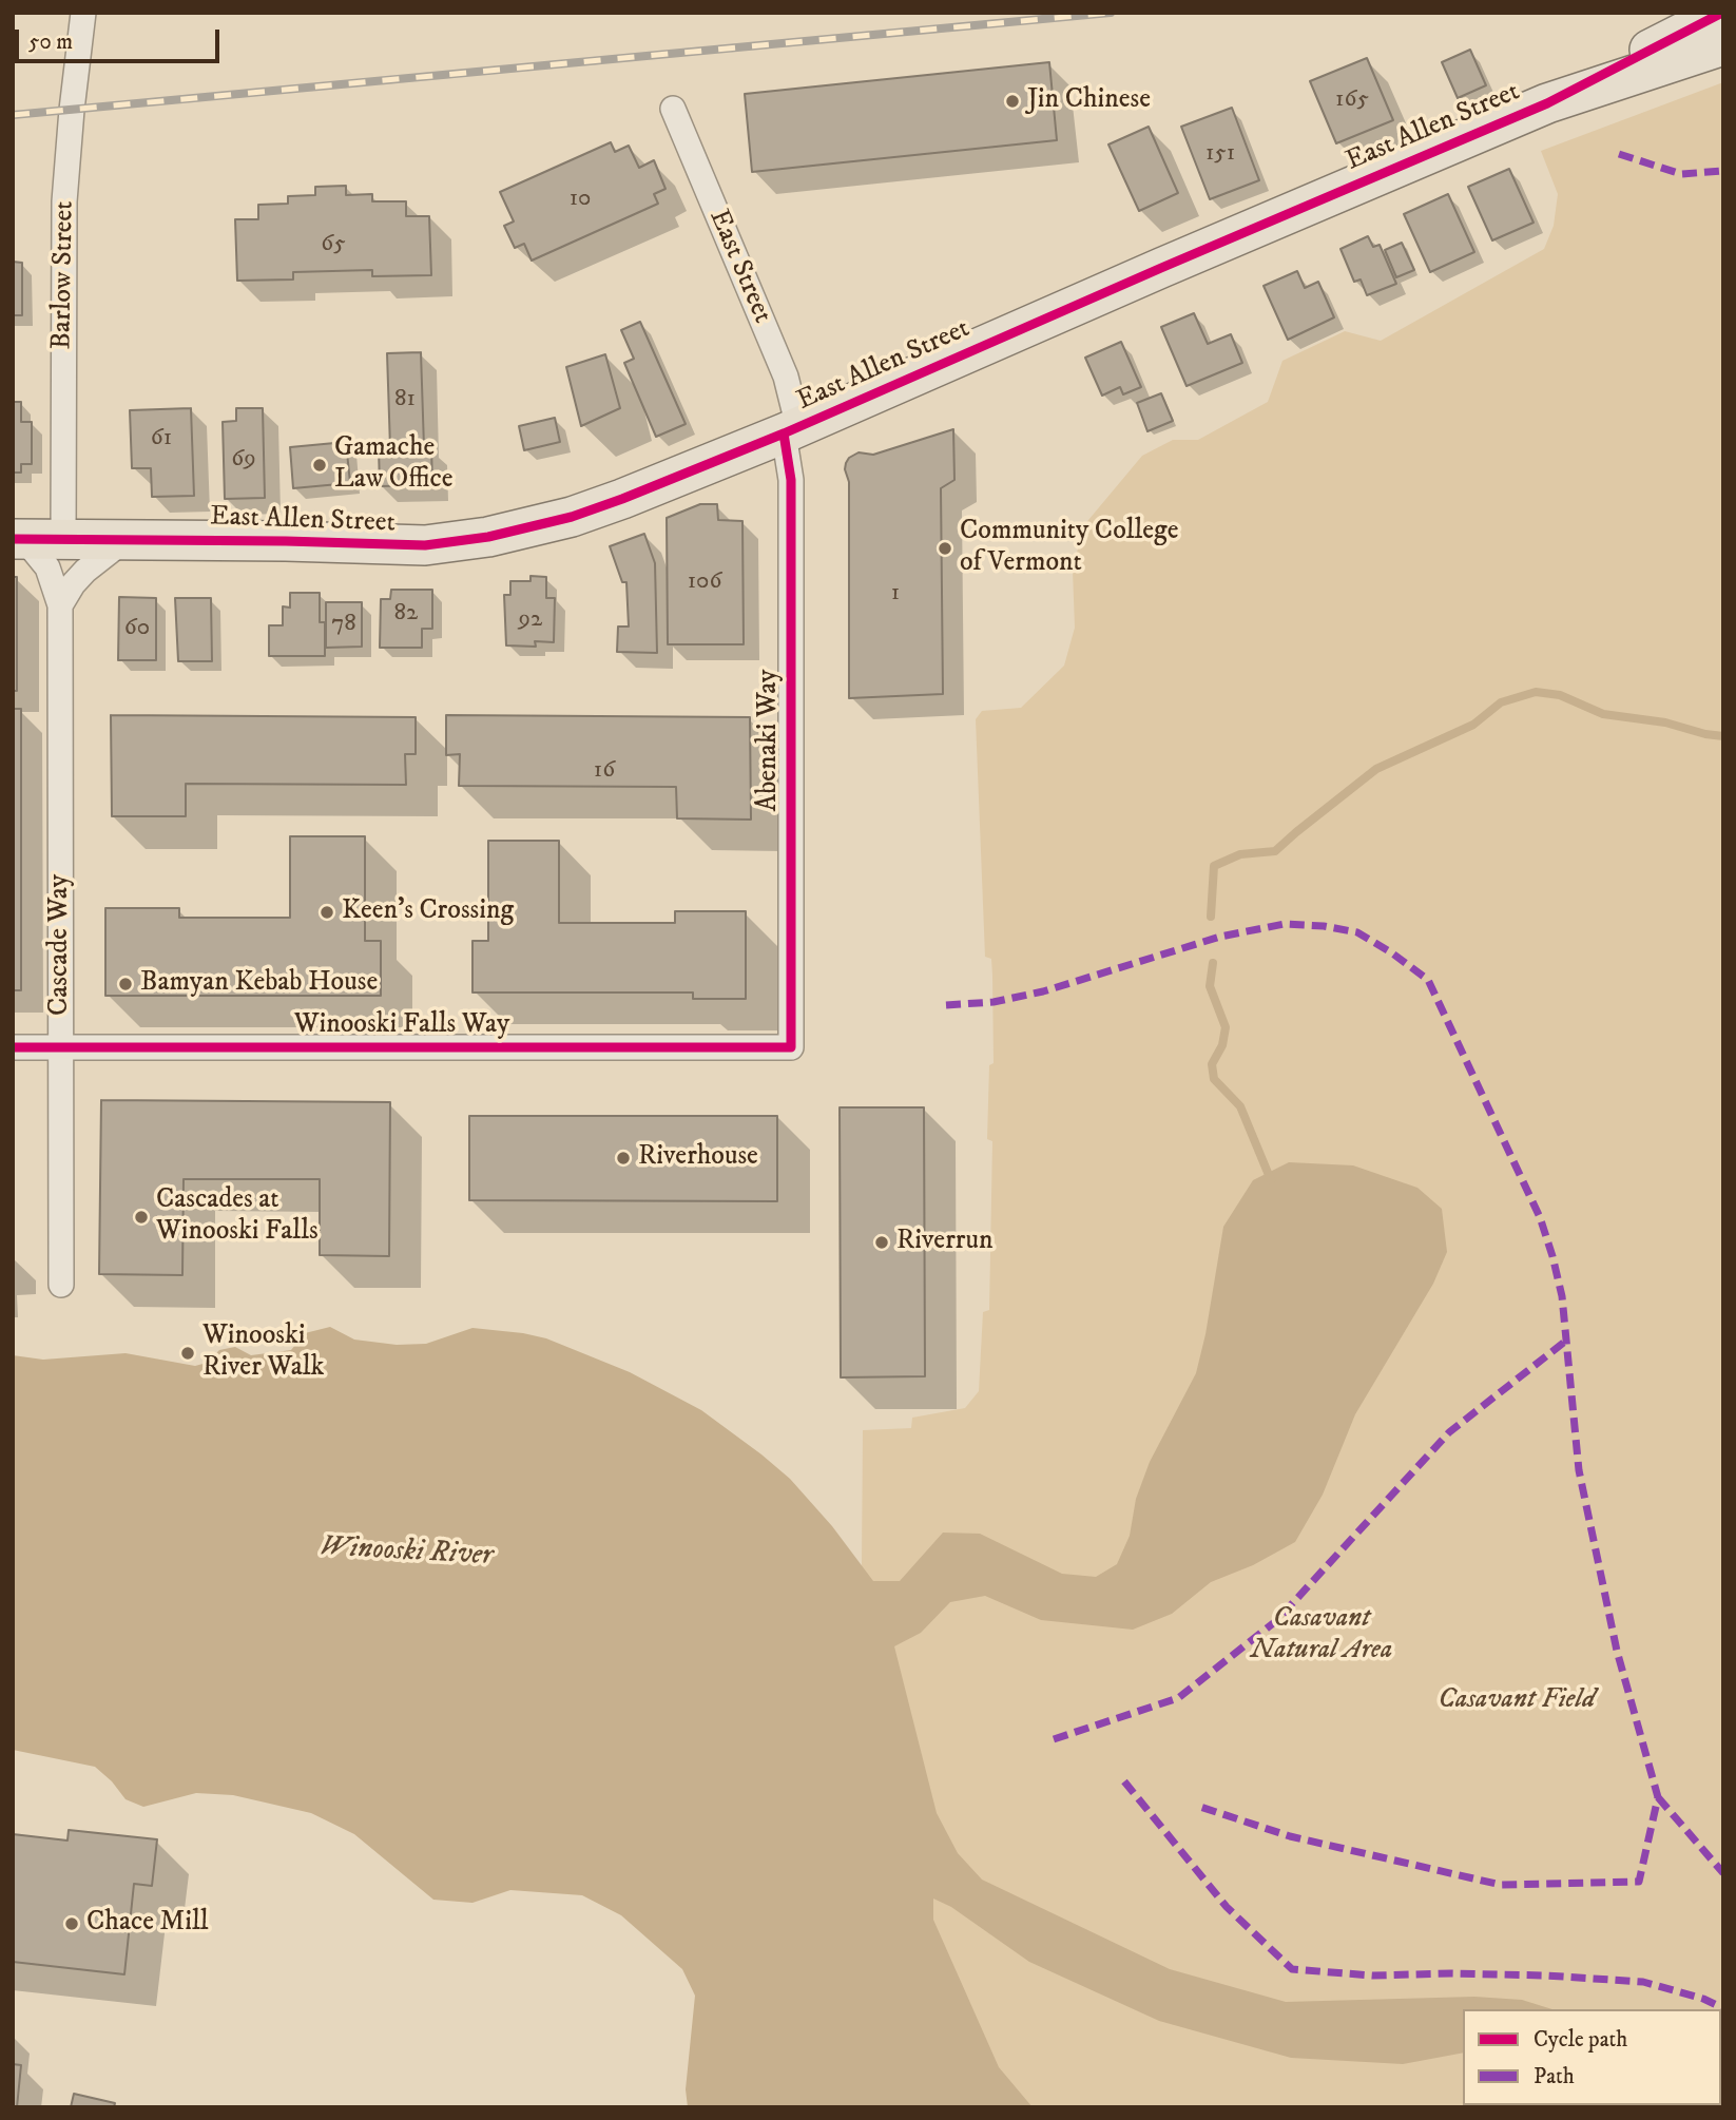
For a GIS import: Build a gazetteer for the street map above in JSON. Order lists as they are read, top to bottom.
{
  "streets": {
    "main road": ["East Allen Street"],
    "street": [
      "East Street",
      "Barlow Street",
      "Abenaki Way",
      "Cascade Way",
      "Winooski Falls Way"
    ]
  },
  "crossings": [
    ["East Allen Street", "East Street"],
    ["East Allen Street", "Barlow Street"],
    ["East Allen Street", "Abenaki Way"],
    ["East Allen Street", "Cascade Way"],
    ["East Street", "Abenaki Way"],
    ["Abenaki Way", "Winooski Falls Way"],
    ["Cascade Way", "Winooski Falls Way"]
  ],
  "water": ["Winooski River"],
  "parks": ["Casavant Natural Area", "Casavant Field"],
  "places": [
    "Jin Chinese",
    "Gamache Law Office",
    "Community College of Vermont",
    "Keen's Crossing",
    "Bamyan Kebab House",
    "Riverhouse",
    "Cascades at Winooski Falls",
    "Riverrun",
    "Winooski River Walk",
    "Chace Mill"
  ],
  "house_numbers": [
    "165",
    "151",
    "10",
    "65",
    "81",
    "61",
    "69",
    "106",
    "1",
    "82",
    "92",
    "78",
    "60",
    "16"
  ],
  "legend": ["Cycle path", "Path"],
  "scale_bar": "50 m"
}
